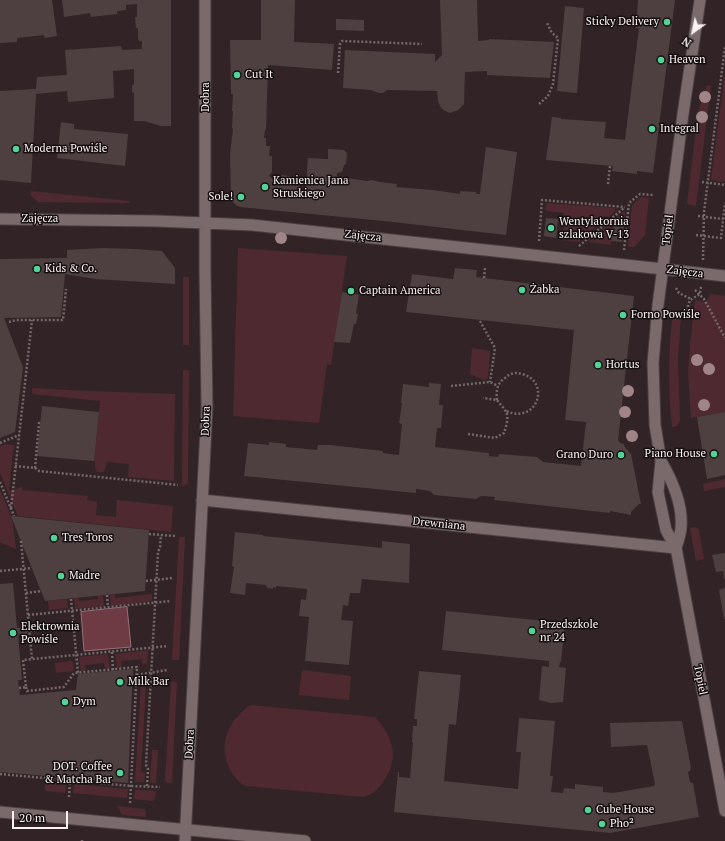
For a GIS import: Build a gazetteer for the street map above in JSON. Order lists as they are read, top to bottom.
{
  "streets": {
    "street": [
      "Dobra",
      "Zajęcza",
      "Topiel",
      "Drewniana"
    ]
  },
  "crossings": [
    ["Dobra", "Zajęcza"],
    ["Dobra", "Drewniana"],
    ["Zajęcza", "Topiel"],
    ["Topiel", "Drewniana"]
  ],
  "places": [
    "Sticky Delivery",
    "Heaven",
    "Cut It",
    "Integral",
    "Moderna Powiśle",
    "Kamienica Jana Struskiego",
    "Sole!",
    "Wentylatornia szlakowa V-13",
    "Kids & Co.",
    "Żabka",
    "Captain America",
    "Forno Powiśle",
    "Hortus",
    "Piano House",
    "Grano Duro",
    "Tres Toros",
    "Madre",
    "Przedszkole nr 24",
    "Elektrownia Powiśle",
    "Milk Bar",
    "Dym",
    "DOT. Coffee & Matcha Bar",
    "Cube House",
    "Pho²"
  ],
  "scale_bar": "20 m",
  "north": "bottom left"
}
